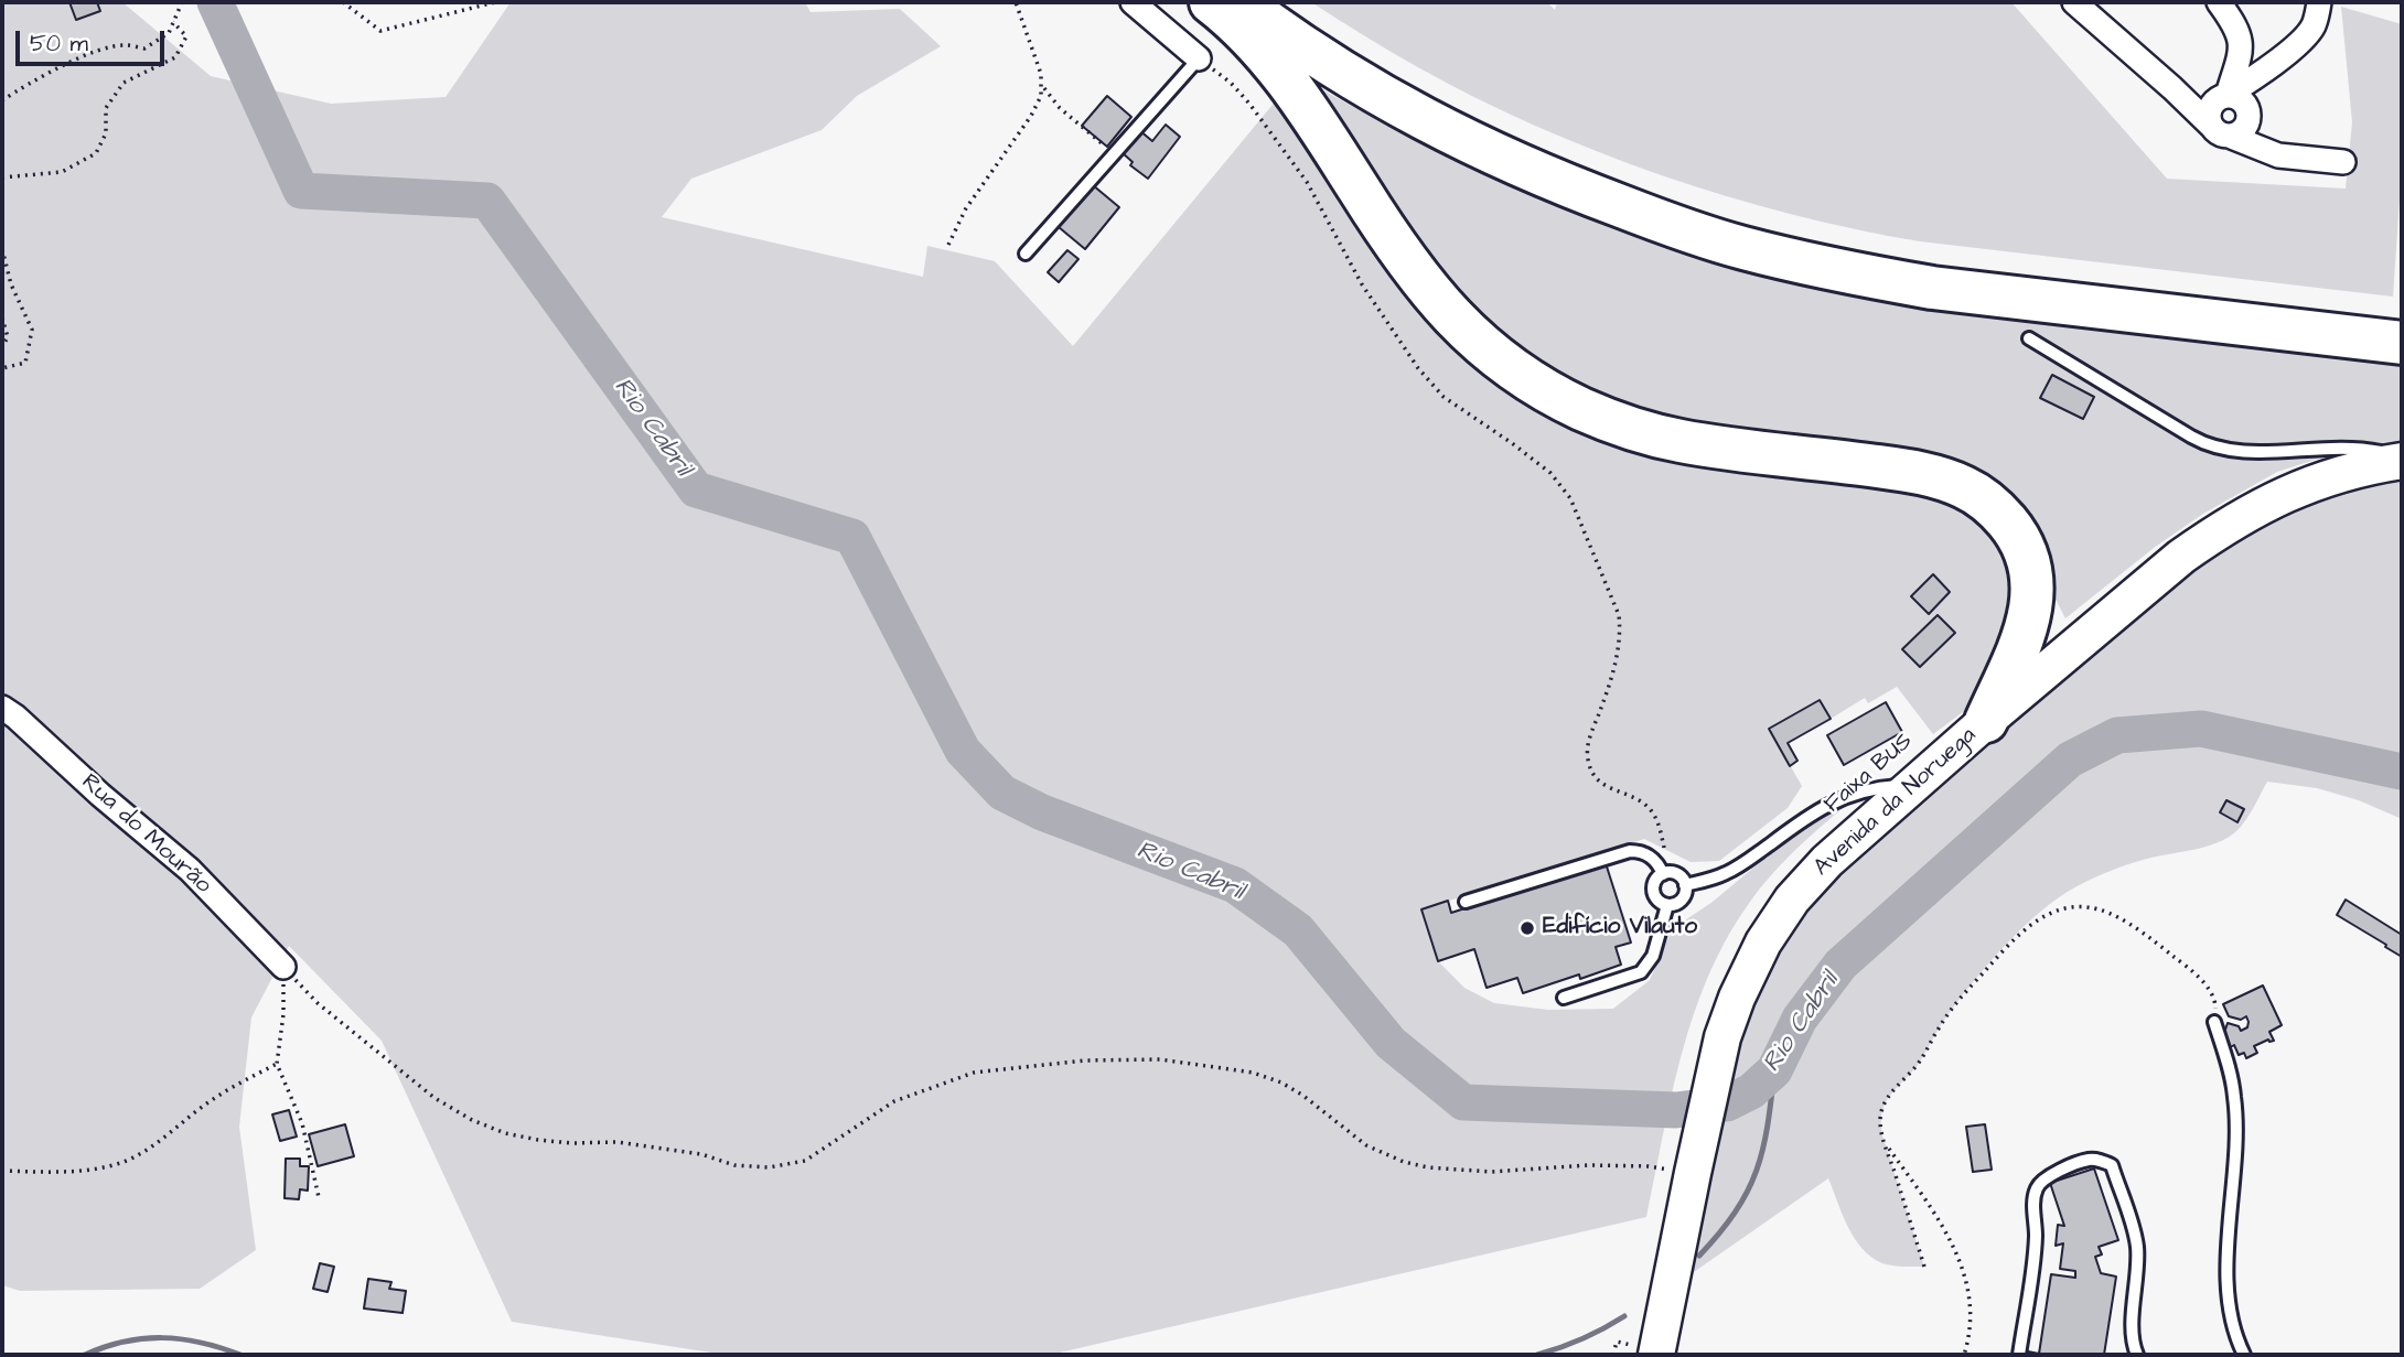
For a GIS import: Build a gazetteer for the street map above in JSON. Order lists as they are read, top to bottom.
{
  "streets": {
    "main road": ["Avenida da Noruega"],
    "street": ["Rua do Mourão"],
    "lane": ["Faixa BUS"]
  },
  "crossings": [
    ["Faixa BUS", "Avenida da Noruega"]
  ],
  "water": ["Rio Cabril"],
  "places": ["Edifício Vilauto"],
  "scale_bar": "50 m"
}
